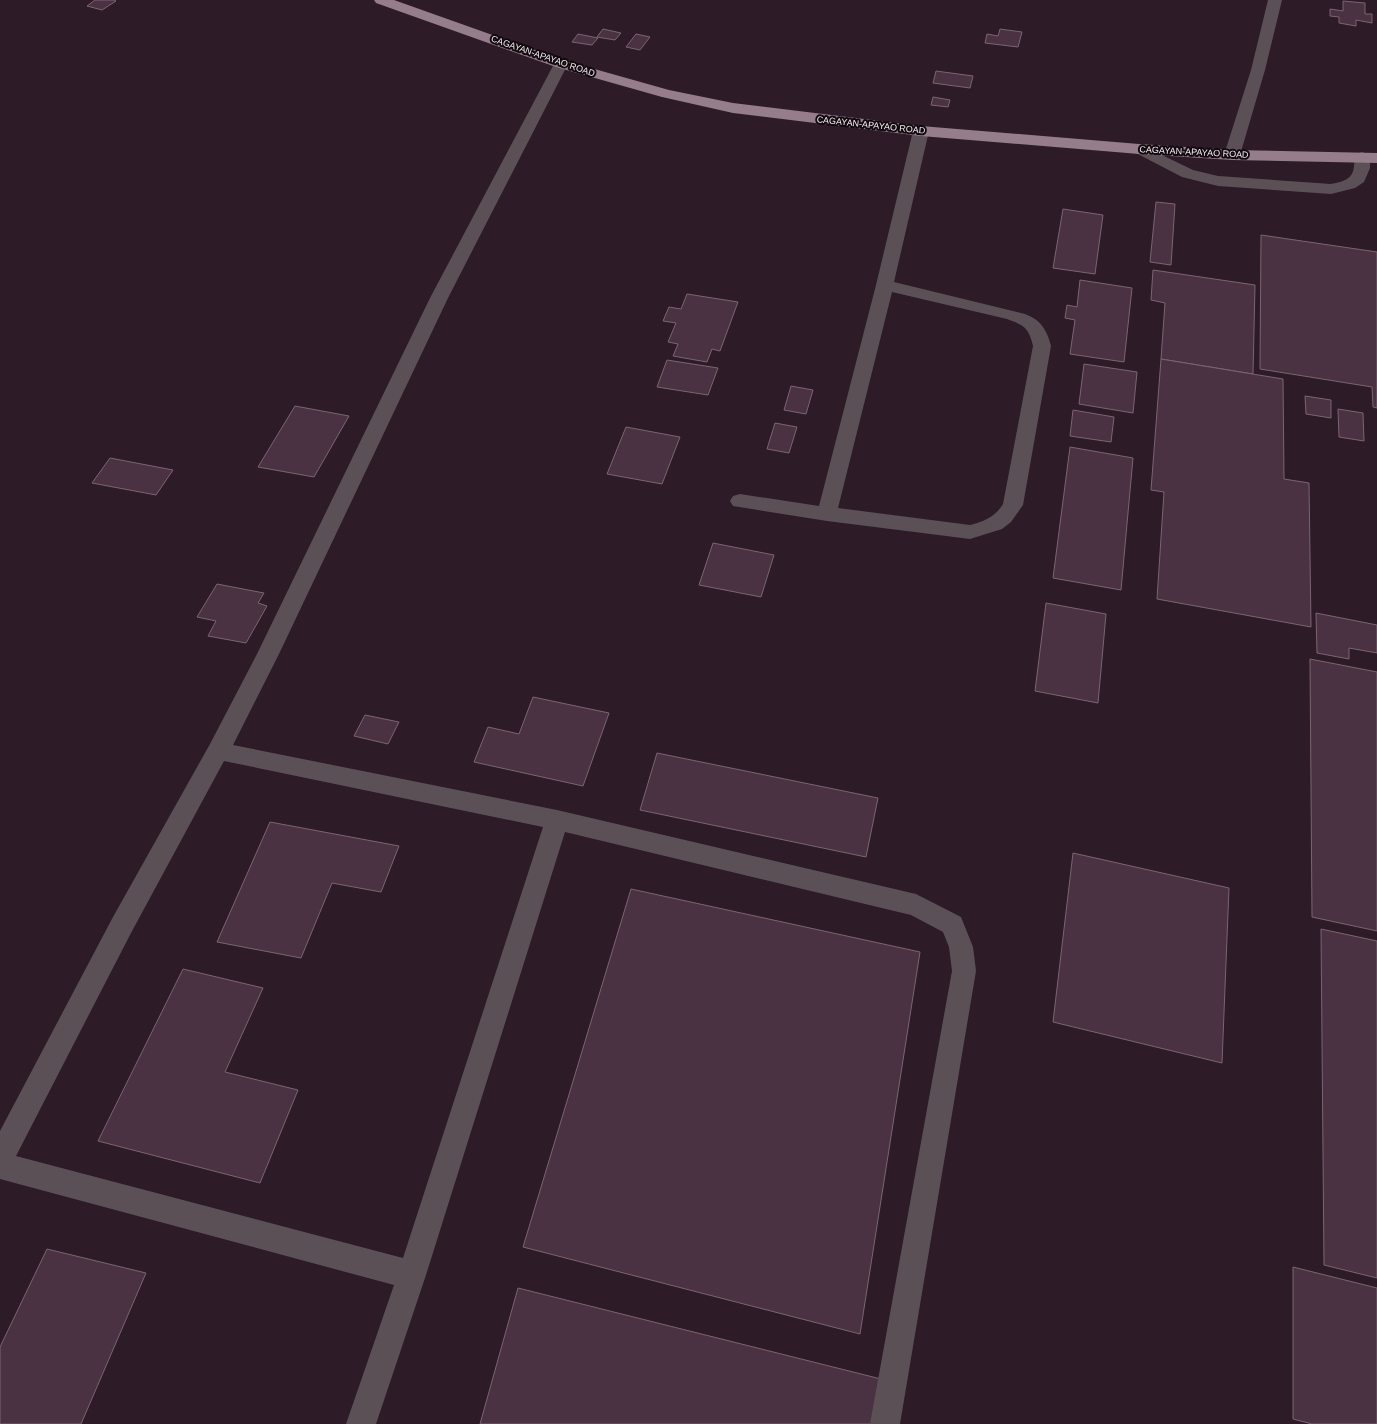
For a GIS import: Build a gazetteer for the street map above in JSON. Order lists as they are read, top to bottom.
{
  "streets": {
    "main road": ["CAGAYAN-APAYAO ROAD"]
  }
}
